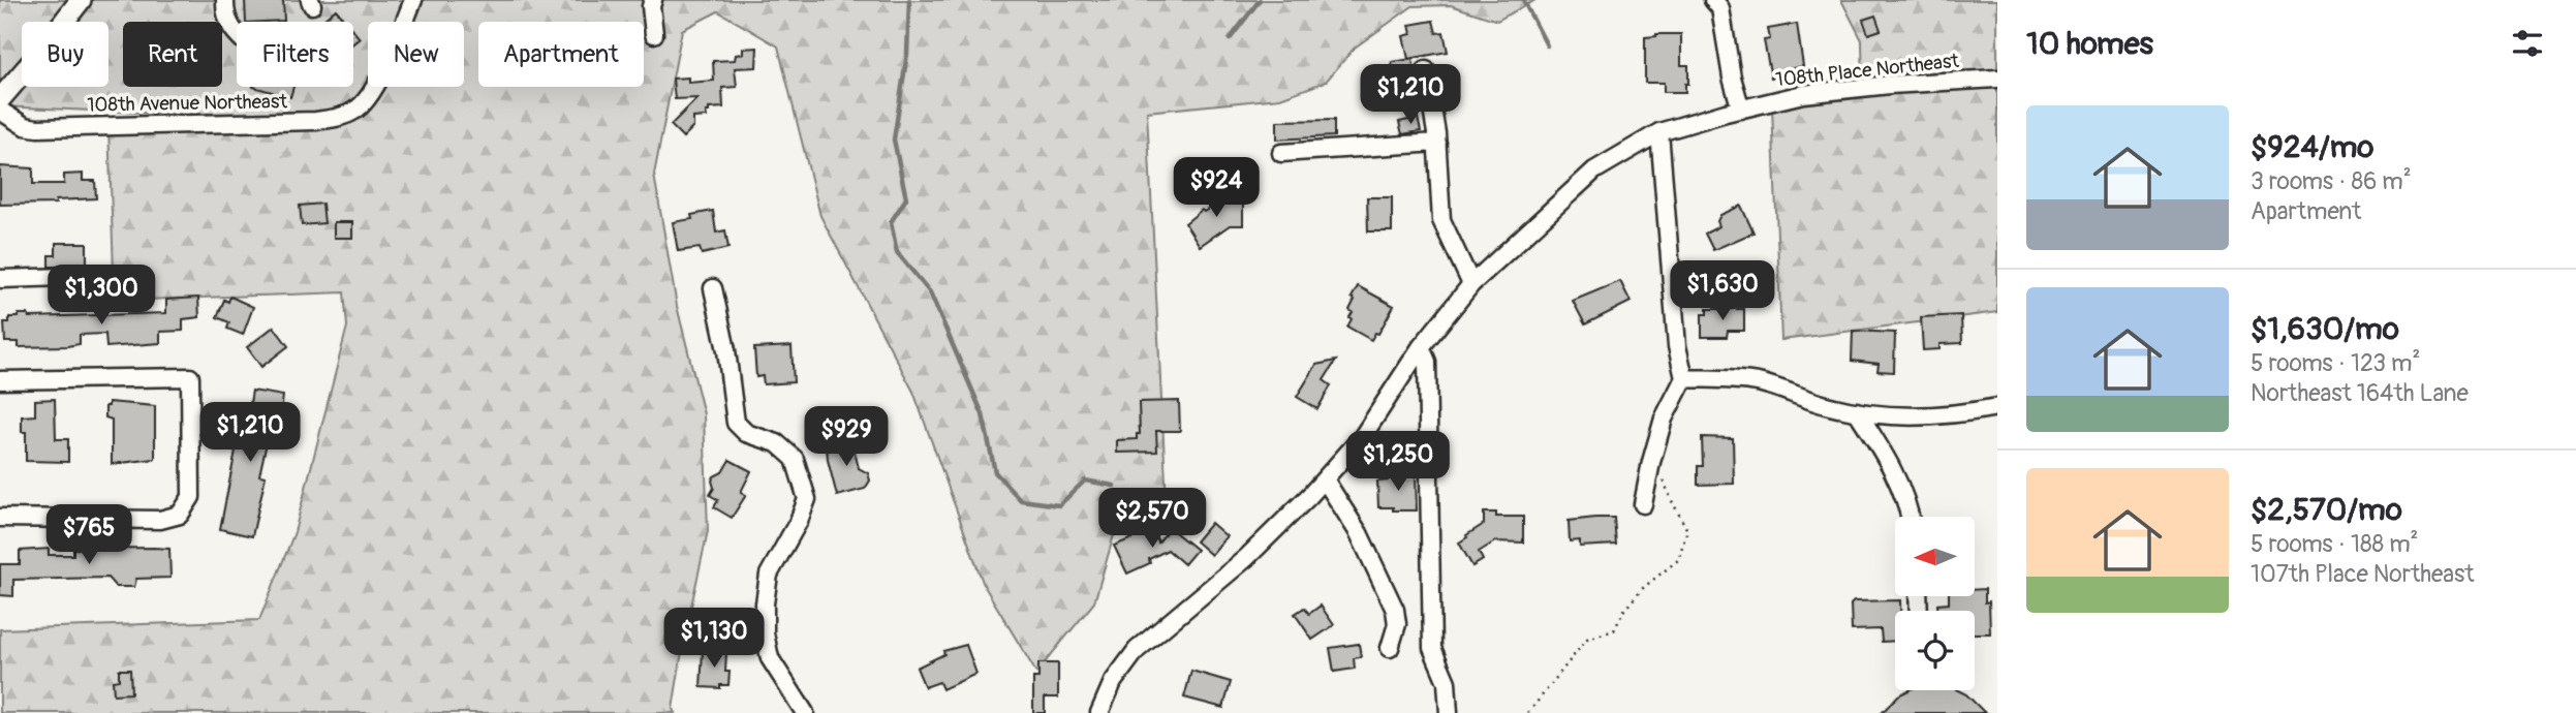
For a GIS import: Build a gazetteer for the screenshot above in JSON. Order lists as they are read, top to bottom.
{
  "streets": {
    "street": ["108th Place Northeast", "108th Avenue Northeast"]
  },
  "north": "left",
  "page": {
    "heading": "10 homes",
    "chip": [
      "Buy",
      "Rent",
      "Filters",
      "New",
      "Apartment"
    ],
    "price": [
      "$1,210",
      "$924",
      "$1,630",
      "$1,300",
      "$1,210",
      "$929",
      "$1,250",
      "$2,570",
      "$765",
      "$1,130"
    ],
    "list": [
      {
        "name": "$924/mo",
        "note": "3 rooms · 86 m² · Apartment"
      },
      {
        "name": "$1,630/mo",
        "note": "5 rooms · 123 m² · Northeast 164th Lane"
      },
      {
        "name": "$2,570/mo",
        "note": "5 rooms · 188 m² · 107th Place Northeast"
      }
    ]
  }
}
